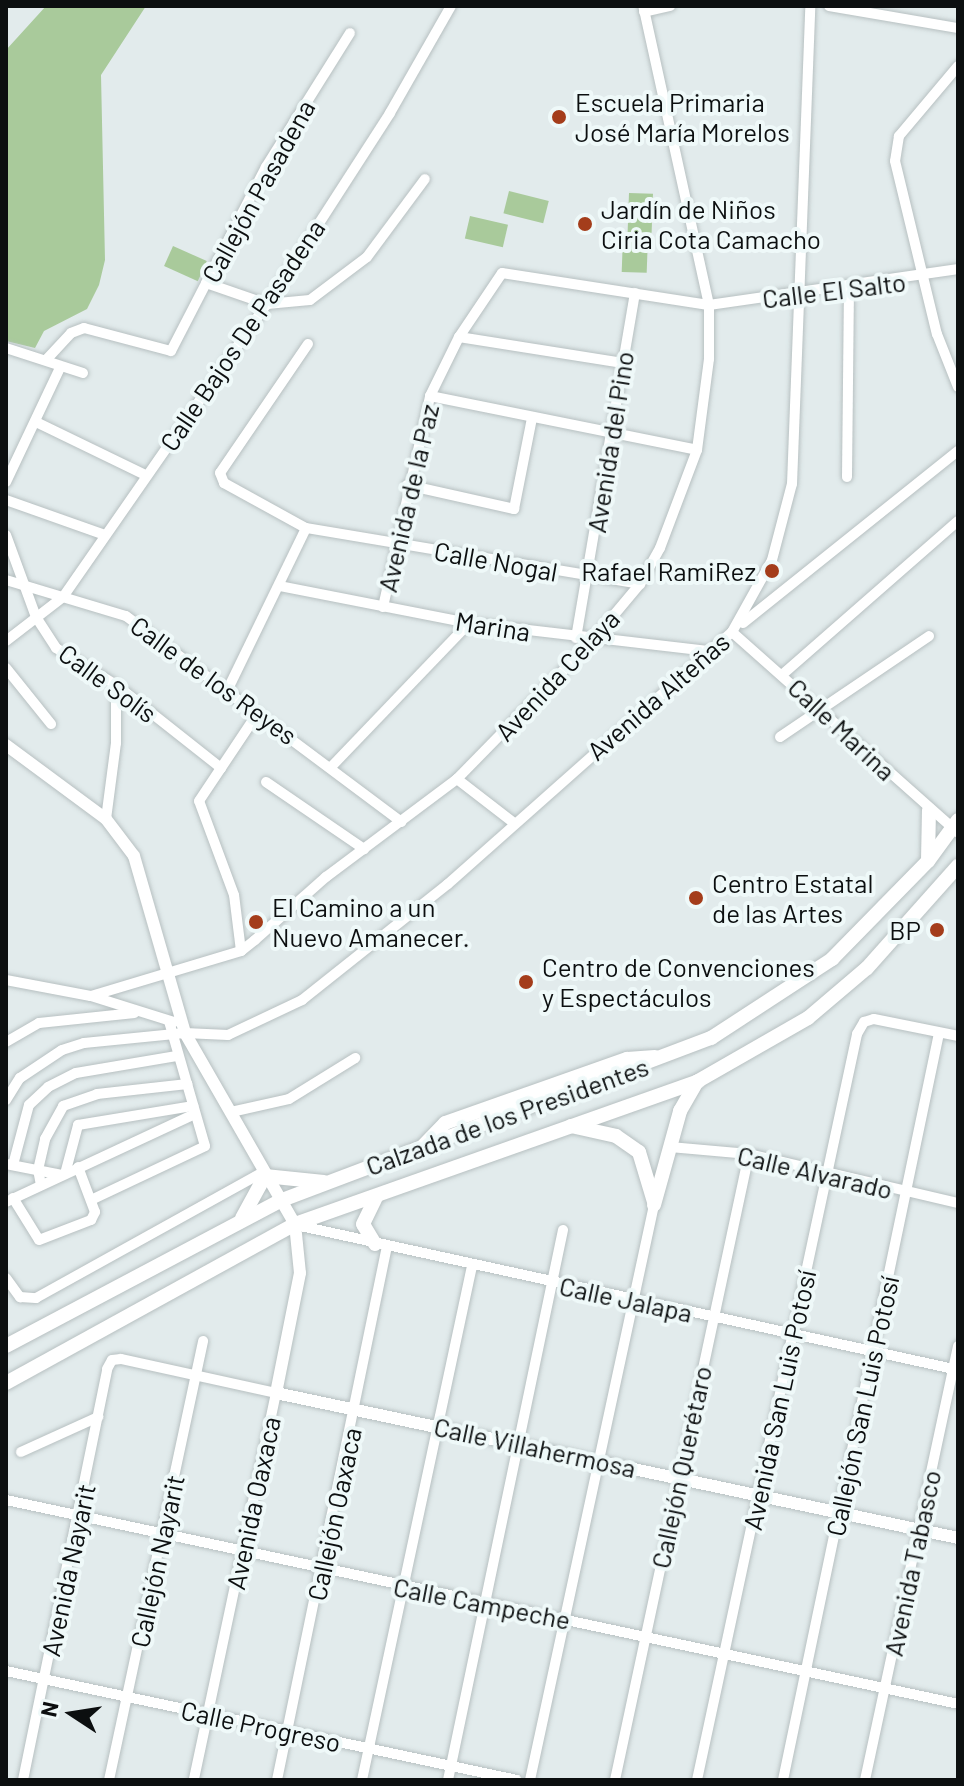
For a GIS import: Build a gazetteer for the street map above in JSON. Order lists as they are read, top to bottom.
{
  "streets": {
    "highway": ["Calzada de los Presidentes"],
    "main road": ["Calle Villahermosa", "Avenida Oaxaca"],
    "street": [
      "Callejón Pasadena",
      "Calle El Salto",
      "Calle Bajos De Pasadena",
      "Avenida del Pino",
      "Avenida de la Paz",
      "Calle Nogal",
      "Marina",
      "Avenida Celaya",
      "Calle de los Reyes",
      "Calle Solís",
      "Avenida Alteñas",
      "Calle Marina",
      "Calle Alvarado",
      "Calle Jalapa",
      "Avenida San Luis Potosí",
      "Callejón San Luis Potosí",
      "Callejón Querétaro",
      "Callejón Oaxaca",
      "Callejón Nayarit",
      "Avenida Tabasco",
      "Avenida Nayarit",
      "Calle Campeche",
      "Calle Progreso"
    ]
  },
  "crossings": [
    ["Calle El Salto", "Avenida Celaya"],
    ["Calle El Salto", "Avenida Alteñas"],
    ["Calle Bajos De Pasadena", "Calle de los Reyes"],
    ["Calle Bajos De Pasadena", "Calle Solís"],
    ["Avenida del Pino", "Avenida de la Paz"],
    ["Avenida del Pino", "Calle Nogal"],
    ["Avenida del Pino", "Marina"],
    ["Avenida de la Paz", "Calle Nogal"],
    ["Avenida de la Paz", "Marina"],
    ["Calle Nogal", "Avenida Celaya"],
    ["Marina", "Avenida Celaya"],
    ["Marina", "Avenida Alteñas"],
    ["Avenida Celaya", "Calle de los Reyes"],
    ["Calle de los Reyes", "Calle Solís"],
    ["Avenida Alteñas", "Calle Marina"],
    ["Calle Marina", "Calzada de los Presidentes"],
    ["Calzada de los Presidentes", "Calle Jalapa"],
    ["Calzada de los Presidentes", "Avenida Oaxaca"],
    ["Calle Alvarado", "Avenida San Luis Potosí"],
    ["Calle Alvarado", "Callejón San Luis Potosí"],
    ["Calle Alvarado", "Callejón Querétaro"],
    ["Calle Jalapa", "Avenida San Luis Potosí"],
    ["Calle Jalapa", "Callejón San Luis Potosí"],
    ["Calle Jalapa", "Callejón Querétaro"],
    ["Calle Jalapa", "Avenida Oaxaca"],
    ["Calle Jalapa", "Callejón Oaxaca"],
    ["Calle Jalapa", "Avenida Tabasco"],
    ["Avenida San Luis Potosí", "Callejón San Luis Potosí"],
    ["Avenida San Luis Potosí", "Calle Villahermosa"],
    ["Avenida San Luis Potosí", "Calle Campeche"],
    ["Callejón San Luis Potosí", "Calle Villahermosa"],
    ["Callejón San Luis Potosí", "Calle Campeche"],
    ["Calle Villahermosa", "Callejón Querétaro"],
    ["Calle Villahermosa", "Avenida Oaxaca"],
    ["Calle Villahermosa", "Callejón Oaxaca"],
    ["Calle Villahermosa", "Callejón Nayarit"],
    ["Calle Villahermosa", "Avenida Tabasco"],
    ["Calle Villahermosa", "Avenida Nayarit"],
    ["Callejón Querétaro", "Calle Campeche"],
    ["Avenida Oaxaca", "Calle Campeche"],
    ["Avenida Oaxaca", "Calle Progreso"],
    ["Callejón Oaxaca", "Calle Campeche"],
    ["Callejón Oaxaca", "Calle Progreso"],
    ["Callejón Nayarit", "Calle Campeche"],
    ["Callejón Nayarit", "Calle Progreso"],
    ["Avenida Tabasco", "Calle Campeche"],
    ["Avenida Nayarit", "Calle Campeche"],
    ["Avenida Nayarit", "Calle Progreso"]
  ],
  "places": [
    "Escuela Primaria José María Morelos",
    "Jardín de Niños Ciria Cota Camacho",
    "Rafael RamiRez",
    "Centro Estatal de las Artes",
    "El Camino a un Nuevo Amanecer.",
    "BP",
    "Centro de Convenciones y Espectáculos"
  ],
  "north": "left"
}
